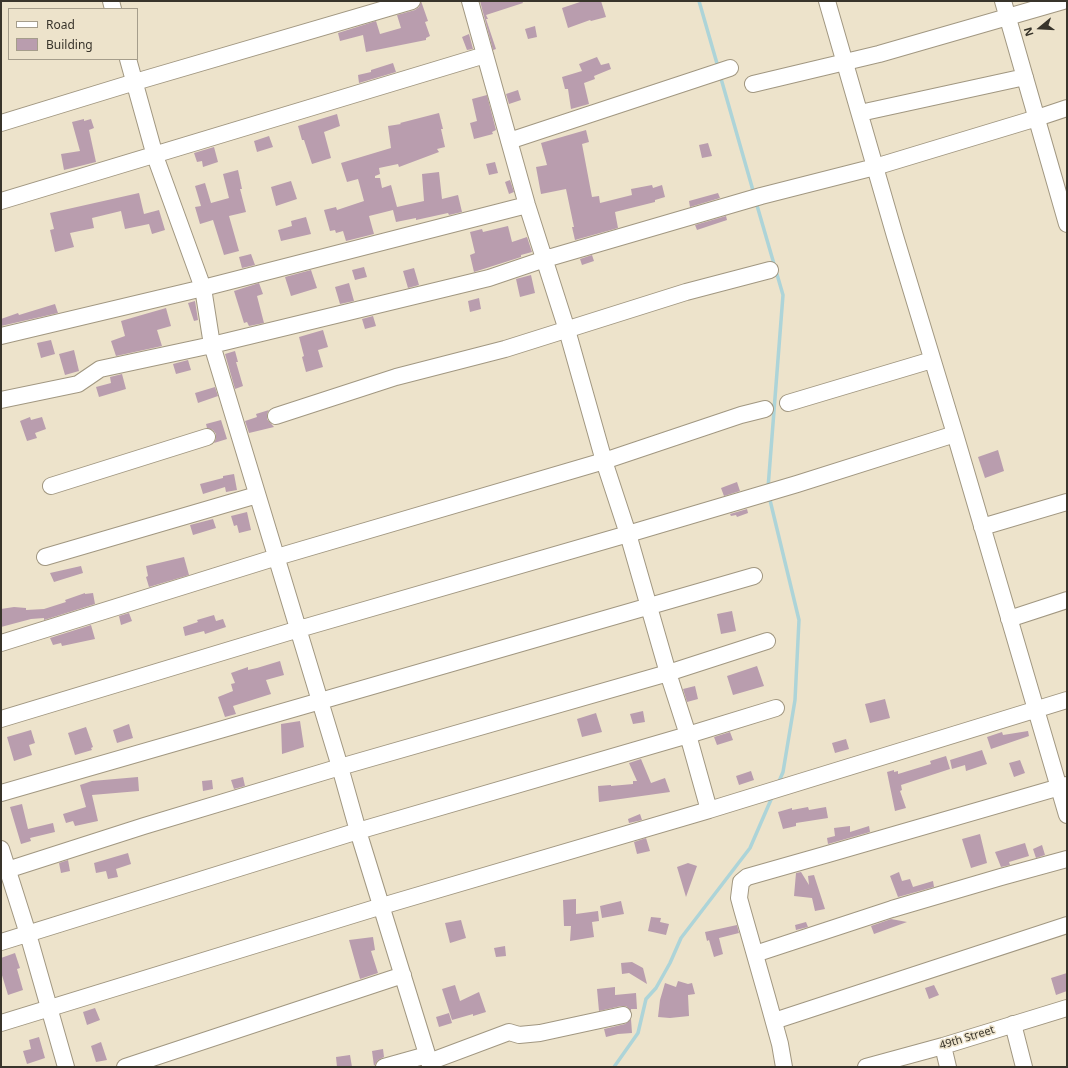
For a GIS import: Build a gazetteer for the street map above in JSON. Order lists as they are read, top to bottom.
{
  "streets": {
    "street": ["49th Street"]
  },
  "legend": ["Road", "Building"],
  "north": "left"
}
